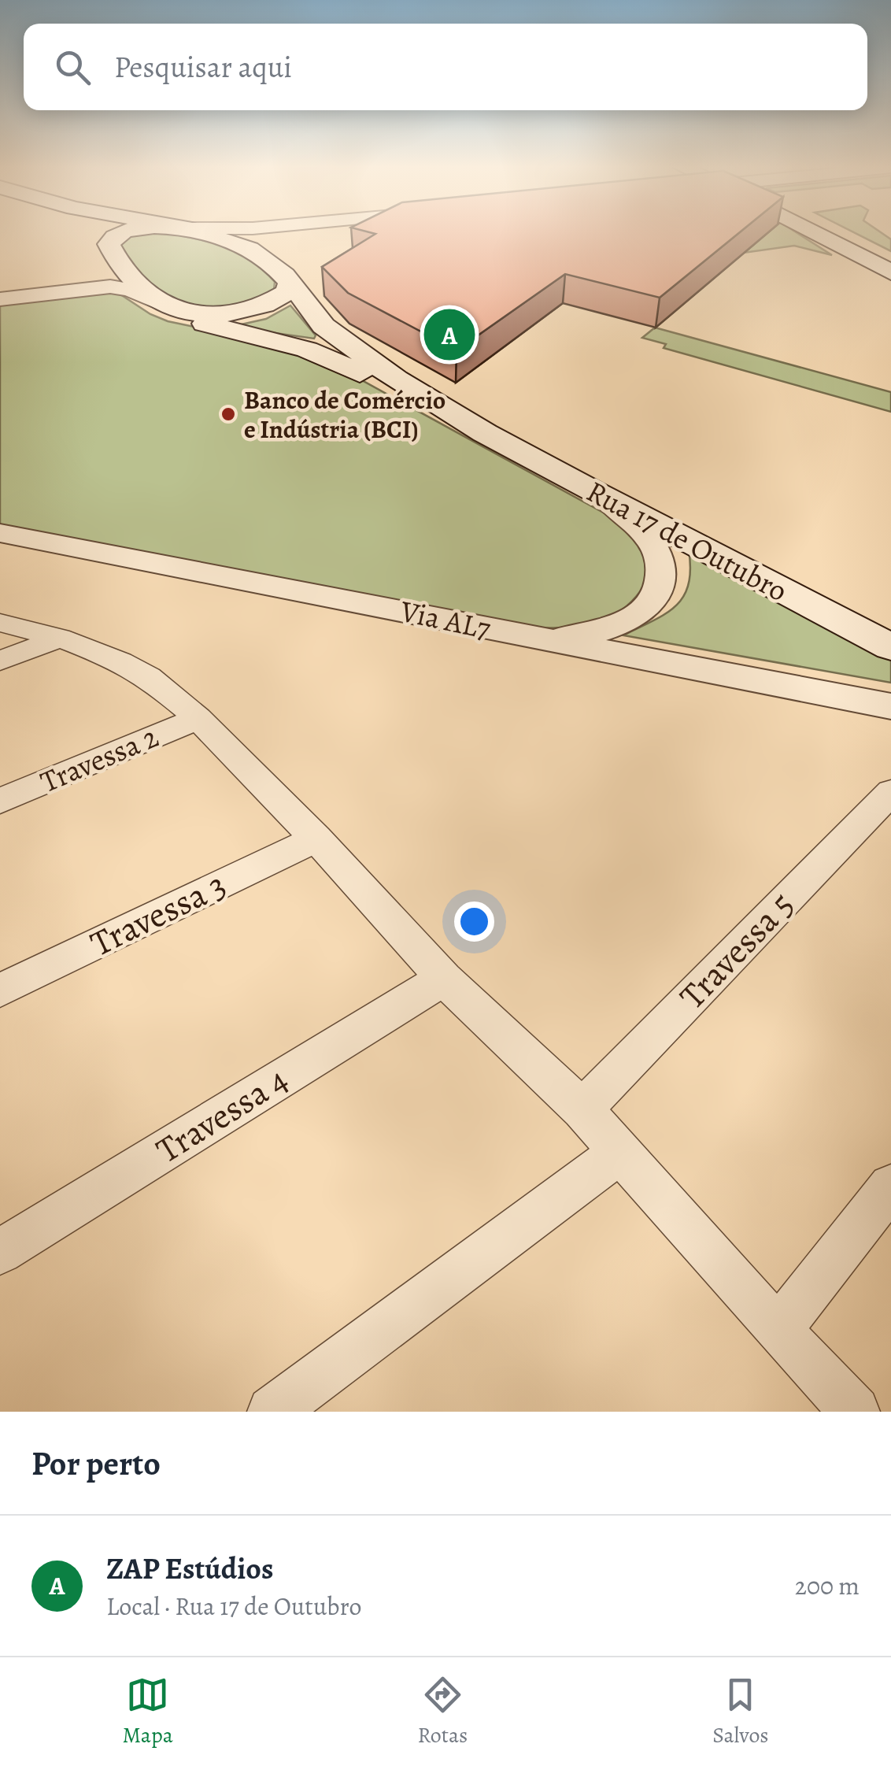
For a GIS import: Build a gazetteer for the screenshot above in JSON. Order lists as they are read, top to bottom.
{
  "streets": {
    "main road": ["Rua 17 de Outubro"],
    "street": [
      "Via AL7",
      "Travessa 2",
      "Travessa 3",
      "Travessa 5",
      "Travessa 4"
    ]
  },
  "places": ["Banco de Comércio e Indústria (BCI)"],
  "page": {
    "search": "Pesquisar aqui",
    "pins": "A",
    "heading": "Por perto",
    "list": [
      {
        "mark": "A",
        "name": "ZAP Estúdios",
        "note": "Local · Rua 17 de Outubro",
        "value": "200 m"
      }
    ],
    "nav": ["Mapa", "Rotas", "Salvos"]
  }
}
